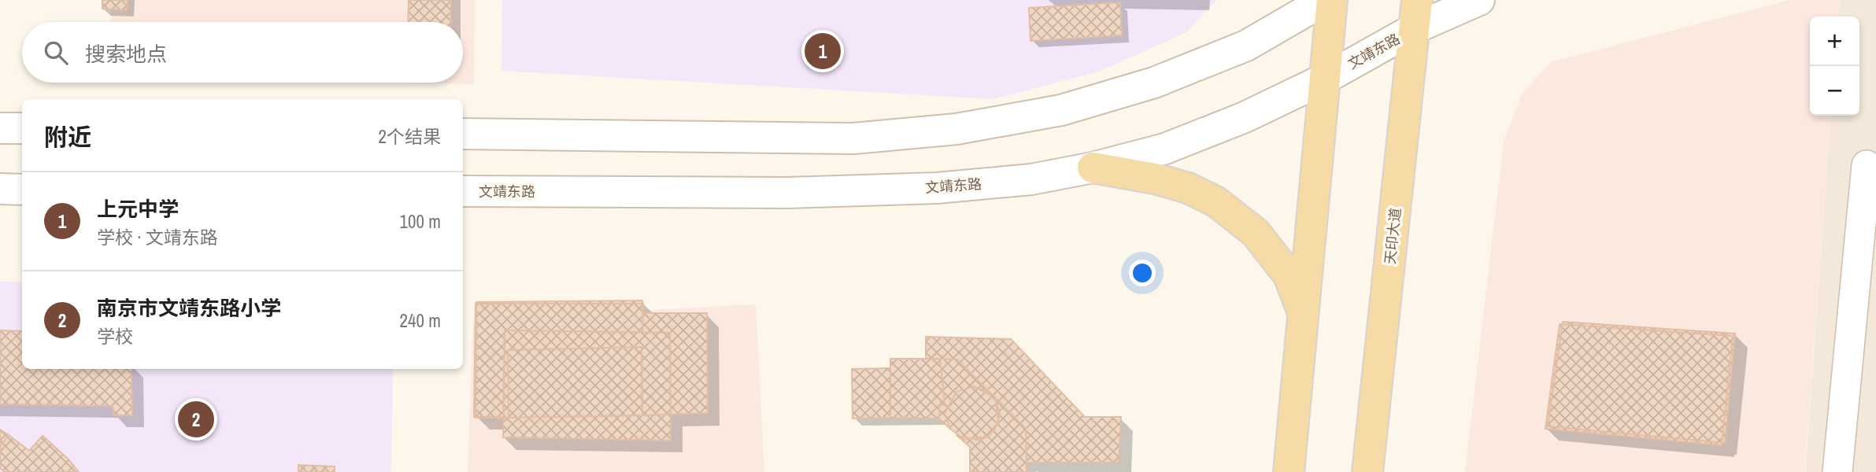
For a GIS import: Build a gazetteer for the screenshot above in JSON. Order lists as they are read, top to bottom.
{
  "streets": {
    "main road": ["文靖东路", "天印大道"]
  },
  "crossings": [
    ["文靖东路", "天印大道"]
  ],
  "page": {
    "map_buttons": ["+", "−"],
    "search": "搜索地点",
    "pins": ["1", "2"],
    "heading": ["附近", "2个结果"],
    "list": [
      {
        "mark": "1",
        "name": "上元中学",
        "note": "学校 · 文靖东路",
        "value": "100 m"
      },
      {
        "mark": "2",
        "name": "南京市文靖东路小学",
        "note": "学校",
        "value": "240 m"
      }
    ]
  }
}
